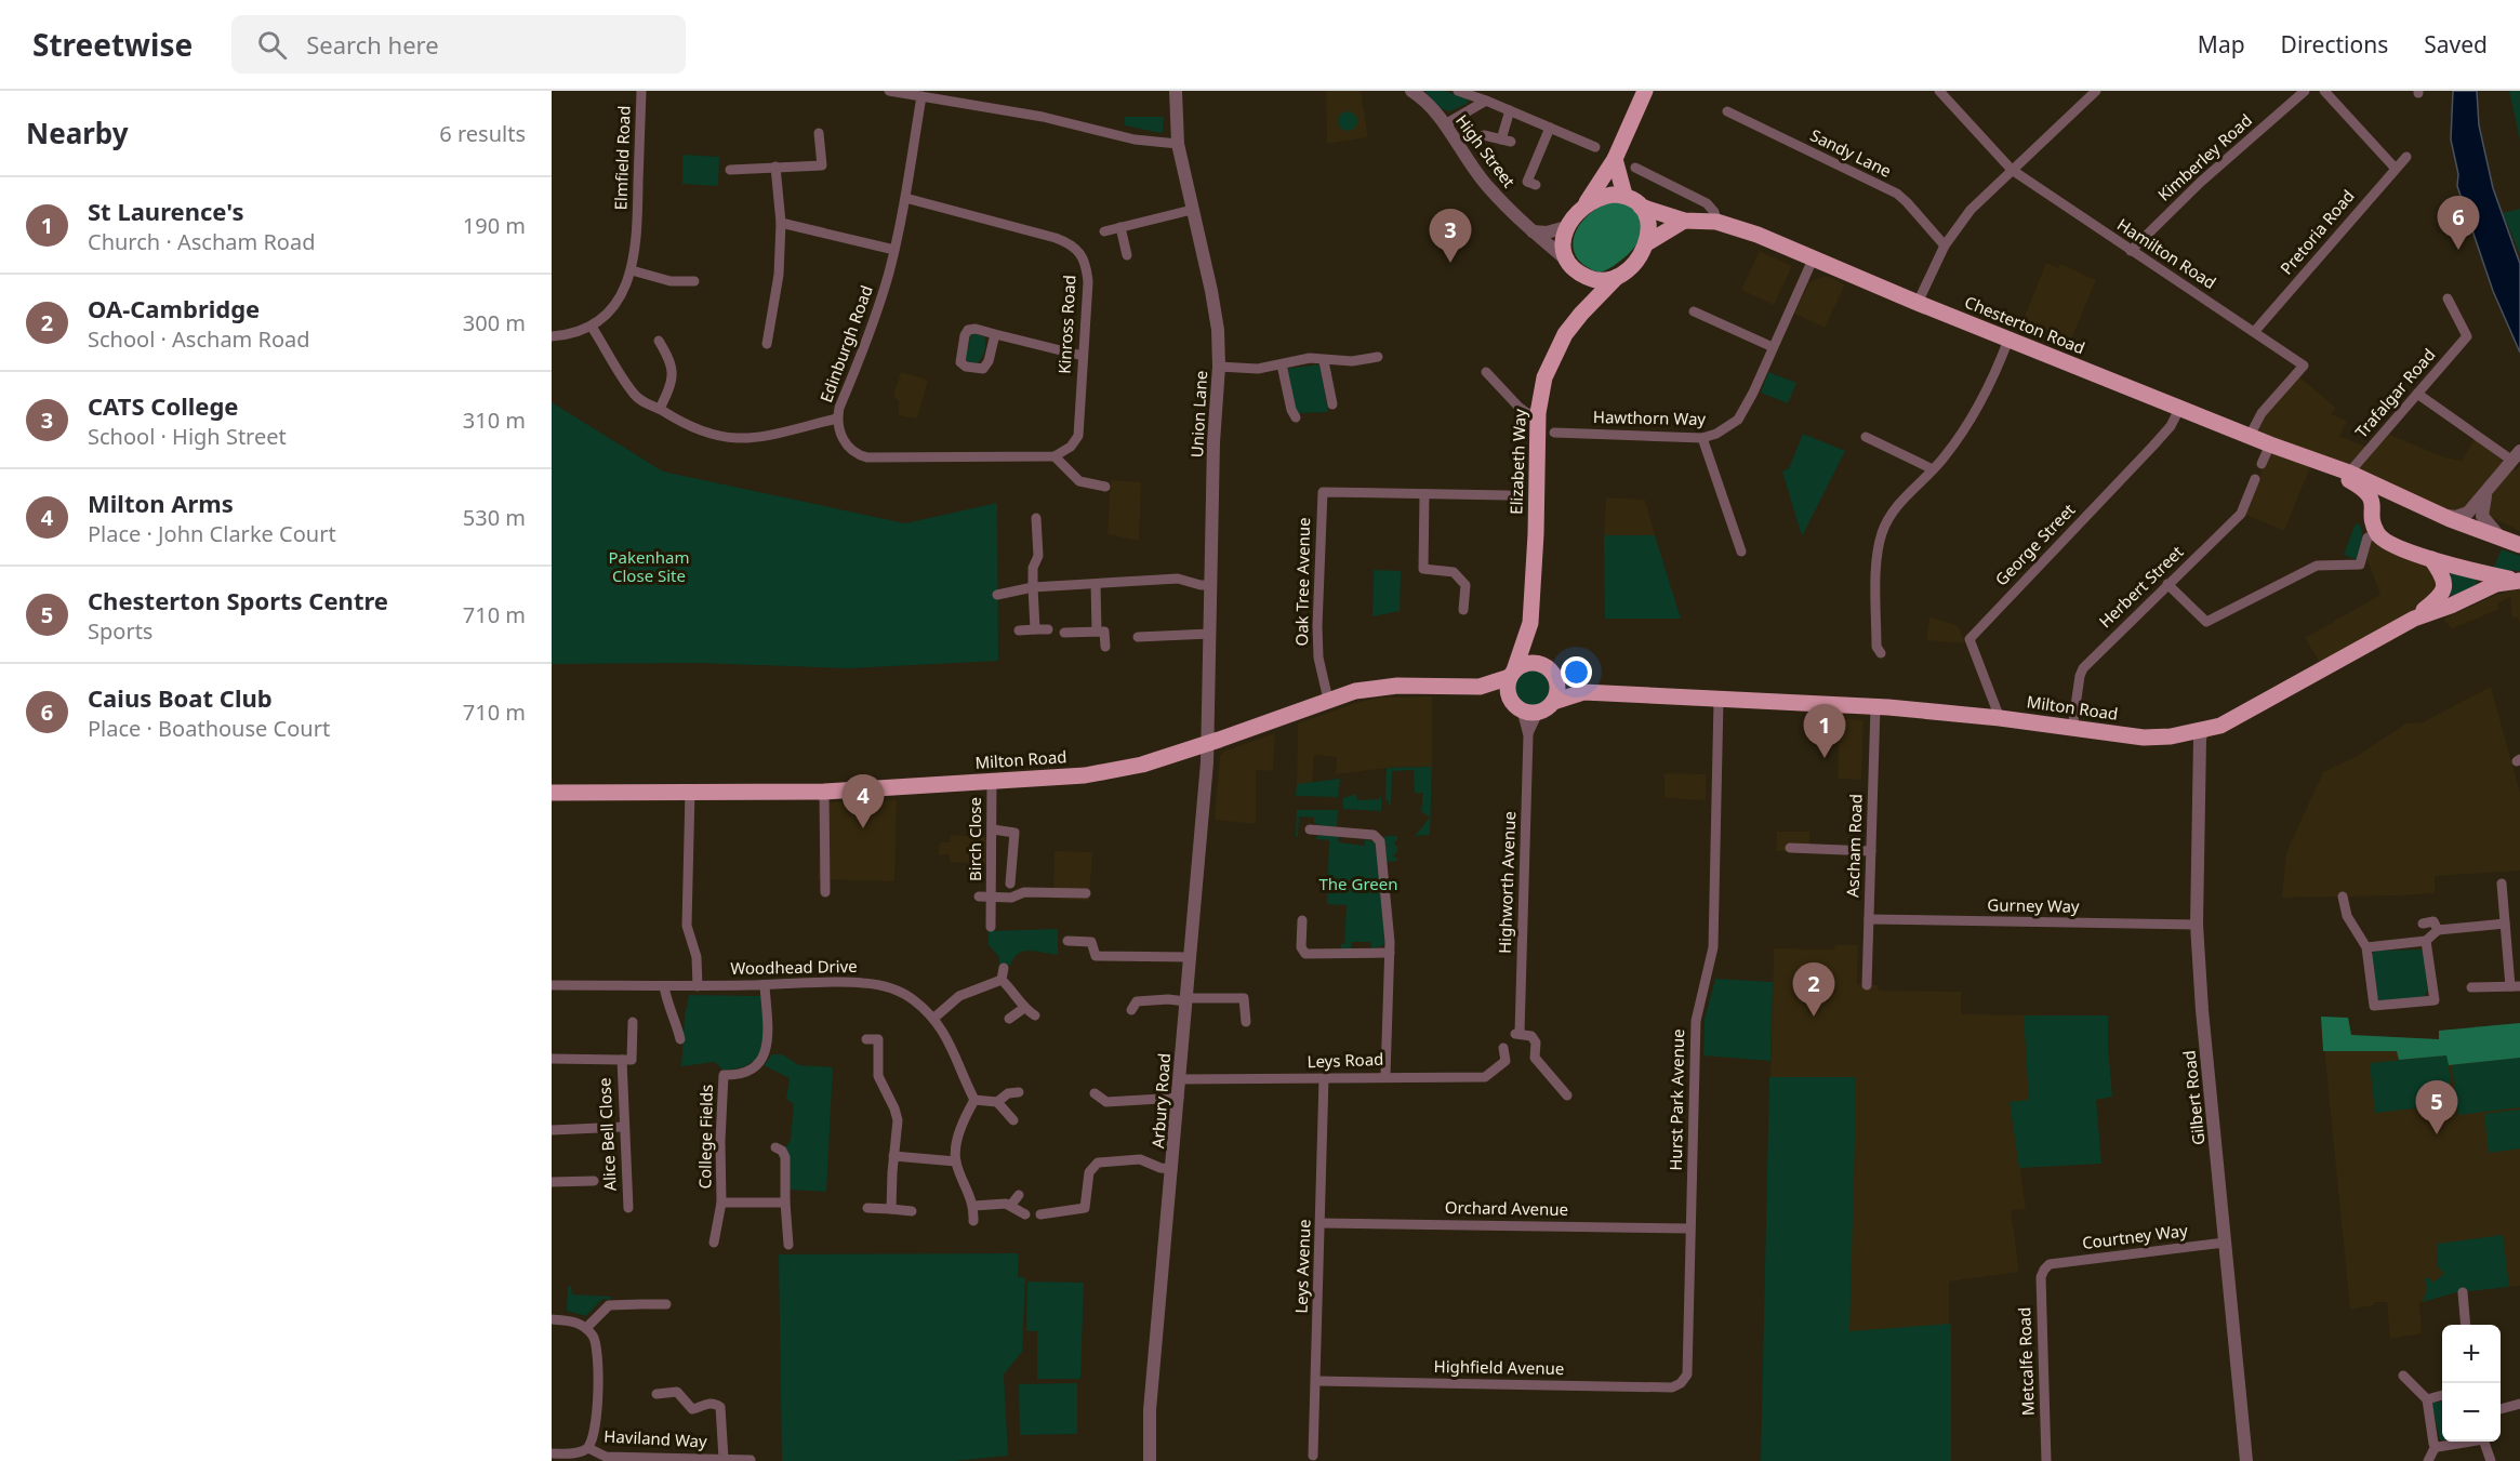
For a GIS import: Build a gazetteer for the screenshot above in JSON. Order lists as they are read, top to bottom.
{
  "streets": {
    "main road": ["Chesterton Road", "Elizabeth Way", "Milton Road"],
    "street": [
      "High Street",
      "Sandy Lane",
      "Elmfield Road",
      "Kimberley Road",
      "Pretoria Road",
      "Hamilton Road",
      "Kinross Road",
      "Edinburgh Road",
      "Trafalgar Road",
      "Union Lane",
      "Hawthorn Way",
      "George Street",
      "Oak Tree Avenue",
      "Herbert Street",
      "Birch Close",
      "Ascham Road",
      "Highworth Avenue",
      "Gurney Way",
      "Woodhead Drive",
      "Leys Road",
      "Gilbert Road",
      "Hurst Park Avenue",
      "Arbury Road",
      "Alice Bell Close",
      "College Fields",
      "Orchard Avenue",
      "Courtney Way",
      "Leys Avenue",
      "Metcalfe Road",
      "Highfield Avenue",
      "Haviland Way"
    ]
  },
  "crossings": [
    ["High Street", "Chesterton Road"],
    ["High Street", "Elizabeth Way"],
    ["Kimberley Road", "Hamilton Road"],
    ["Pretoria Road", "Hamilton Road"],
    ["Hamilton Road", "Chesterton Road"],
    ["Kinross Road", "Edinburgh Road"],
    ["Chesterton Road", "Hawthorn Way"],
    ["Chesterton Road", "Elizabeth Way"],
    ["Chesterton Road", "George Street"],
    ["Union Lane", "Milton Road"],
    ["Union Lane", "Arbury Road"],
    ["Elizabeth Way", "Milton Road"],
    ["Elizabeth Way", "Highworth Avenue"],
    ["George Street", "Milton Road"],
    ["Oak Tree Avenue", "Milton Road"],
    ["Herbert Street", "Milton Road"],
    ["Milton Road", "Birch Close"],
    ["Milton Road", "Ascham Road"],
    ["Milton Road", "Highworth Avenue"],
    ["Milton Road", "Gilbert Road"],
    ["Milton Road", "Hurst Park Avenue"],
    ["Milton Road", "Arbury Road"],
    ["Ascham Road", "Gurney Way"],
    ["Gurney Way", "Gilbert Road"],
    ["Woodhead Drive", "College Fields"],
    ["Leys Road", "Arbury Road"],
    ["Leys Road", "Leys Avenue"],
    ["Gilbert Road", "Courtney Way"],
    ["Hurst Park Avenue", "Orchard Avenue"],
    ["Hurst Park Avenue", "Highfield Avenue"],
    ["Orchard Avenue", "Leys Avenue"],
    ["Courtney Way", "Metcalfe Road"],
    ["Leys Avenue", "Highfield Avenue"]
  ],
  "parks": ["Pakenham Close Site", "The Green"],
  "page": {
    "header": "Streetwise",
    "search": "Search here",
    "nav": ["Map", "Directions", "Saved"],
    "heading": ["Nearby", "6 results"],
    "list": [
      {
        "mark": "1",
        "name": "St Laurence's",
        "note": "Church · Ascham Road",
        "value": "190 m"
      },
      {
        "mark": "2",
        "name": "OA-Cambridge",
        "note": "School · Ascham Road",
        "value": "300 m"
      },
      {
        "mark": "3",
        "name": "CATS College",
        "note": "School · High Street",
        "value": "310 m"
      },
      {
        "mark": "4",
        "name": "Milton Arms",
        "note": "Place · John Clarke Court",
        "value": "530 m"
      },
      {
        "mark": "5",
        "name": "Chesterton Sports Centre",
        "note": "Sports",
        "value": "710 m"
      },
      {
        "mark": "6",
        "name": "Caius Boat Club",
        "note": "Place · Boathouse Court",
        "value": "710 m"
      }
    ],
    "pins": [
      "6",
      "3",
      "1",
      "4",
      "2",
      "5"
    ],
    "map_buttons": ["+", "−"]
  }
}
